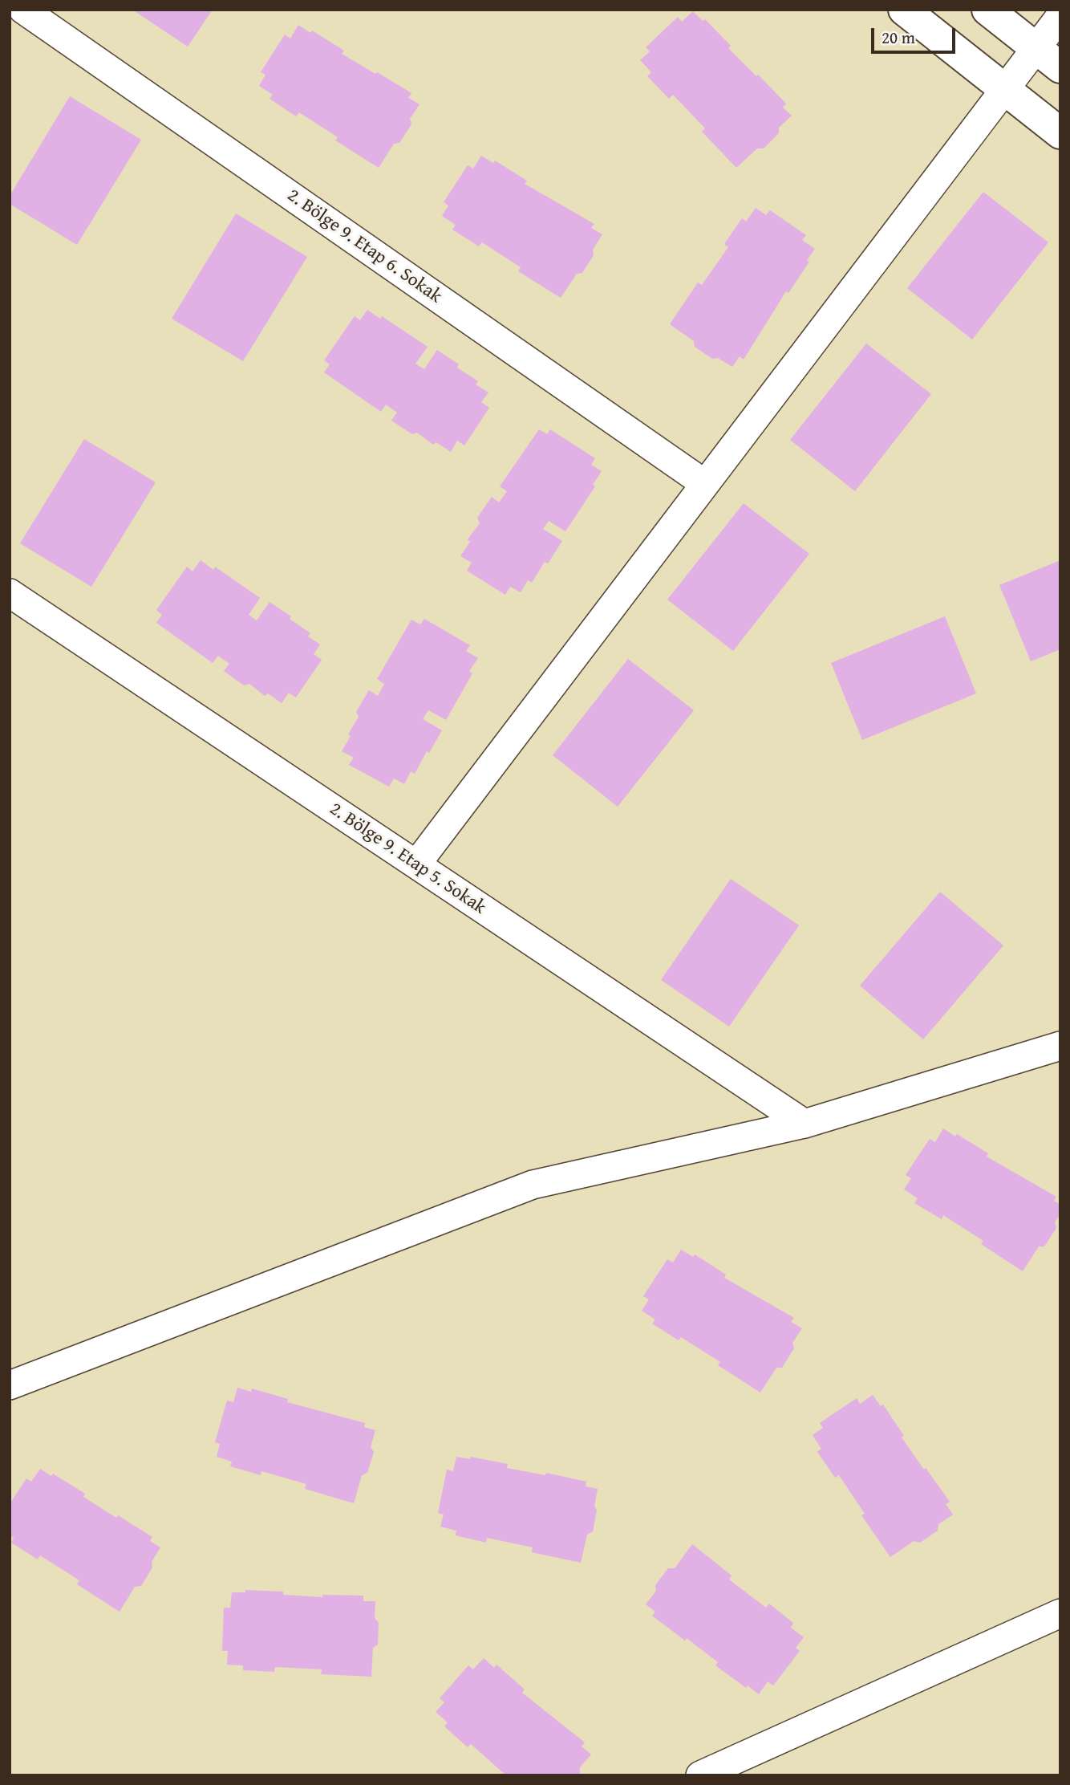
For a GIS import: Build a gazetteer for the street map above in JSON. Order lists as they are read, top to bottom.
{
  "streets": {
    "street": ["2. Bölge 9. Etap 6. Sokak", "2. Bölge 9. Etap 5. Sokak"]
  },
  "scale_bar": "20 m"
}
